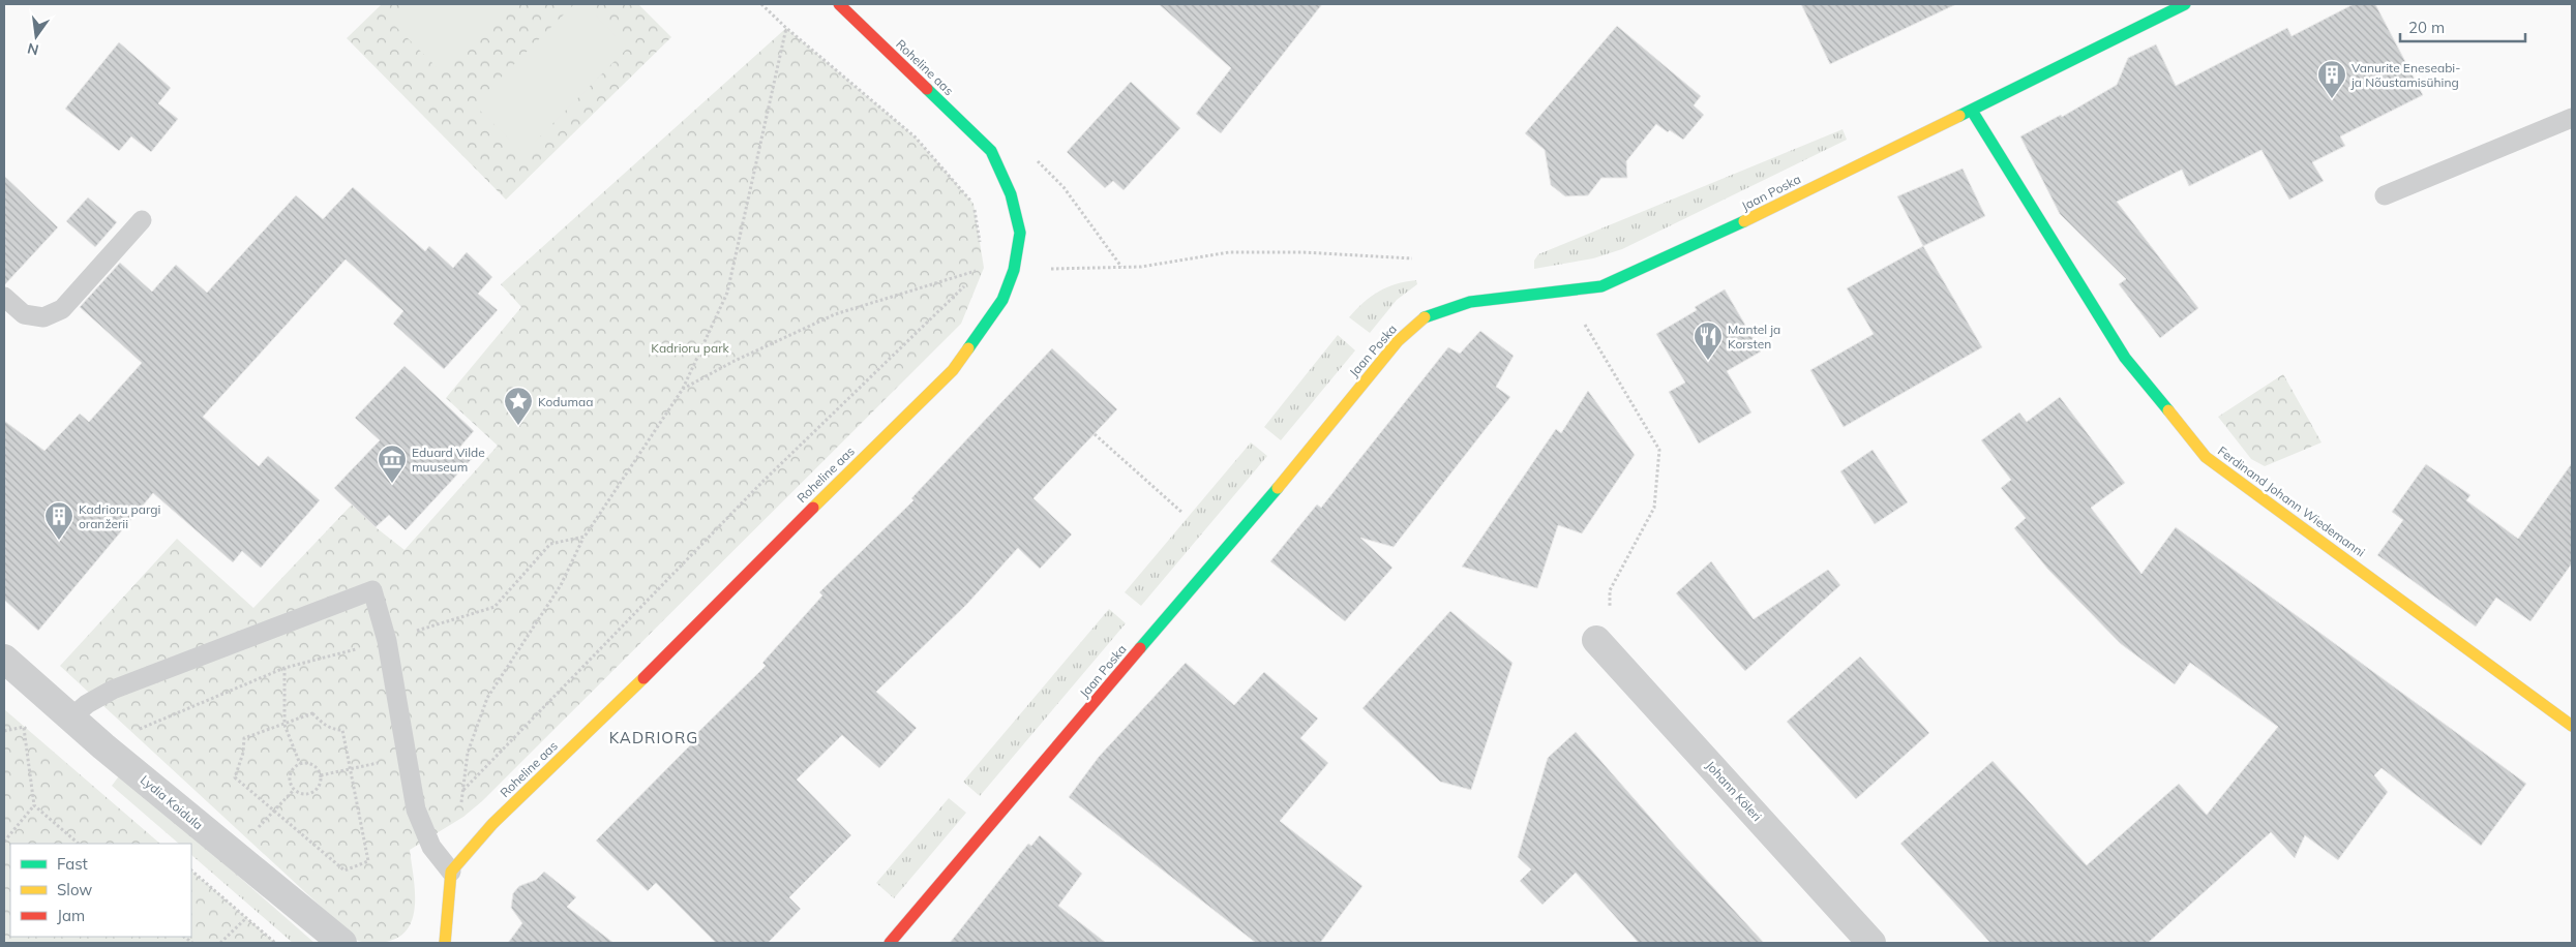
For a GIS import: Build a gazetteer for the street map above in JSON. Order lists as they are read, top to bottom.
{
  "streets": {
    "street": [
      "Roheline aas",
      "Jaan Poska",
      "Ferdinand Johann Wiedemanni",
      "Johann Köleri",
      "Lydia Koidula"
    ]
  },
  "crossings": [
    ["Jaan Poska", "Ferdinand Johann Wiedemanni"]
  ],
  "districts": ["KADRIORG"],
  "parks": ["Kadrioru park"],
  "places": {
    "building": ["Vanurite Eneseabi- ja Nõustamisühing", "Kadrioru pargi oranžerii"],
    "restaurant": ["Mantel ja Korsten"],
    "place": ["Kodumaa"],
    "museum": ["Eduard Vilde muuseum"]
  },
  "legend": ["Fast", "Slow", "Jam"],
  "scale_bar": "20 m",
  "north": "bottom"
}
